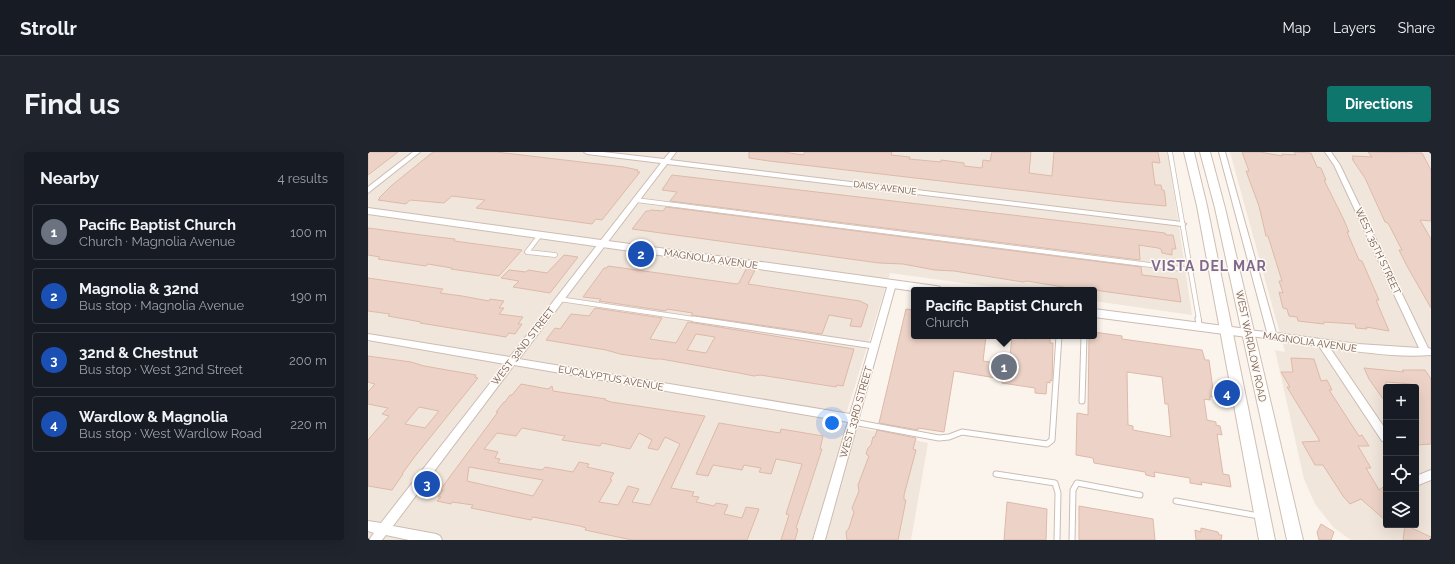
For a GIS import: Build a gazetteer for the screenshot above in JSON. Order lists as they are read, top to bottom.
{
  "streets": {
    "main road": ["WEST WARDLOW ROAD"],
    "street": [
      "DAISY AVENUE",
      "WEST 35TH STREET",
      "MAGNOLIA AVENUE",
      "WEST 32ND STREET",
      "EUCALYPTUS AVENUE",
      "WEST 33RD STREET"
    ]
  },
  "crossings": [
    ["DAISY AVENUE", "WEST 32ND STREET"],
    ["WEST 35TH STREET", "MAGNOLIA AVENUE"],
    ["MAGNOLIA AVENUE", "WEST 32ND STREET"],
    ["MAGNOLIA AVENUE", "WEST WARDLOW ROAD"],
    ["MAGNOLIA AVENUE", "WEST 33RD STREET"],
    ["WEST 32ND STREET", "EUCALYPTUS AVENUE"],
    ["EUCALYPTUS AVENUE", "WEST 33RD STREET"]
  ],
  "districts": ["VISTA DEL MAR"],
  "page": {
    "header": "Strollr",
    "nav": ["Map", "Layers", "Share"],
    "buttons": "Directions",
    "title": "Find us",
    "heading": ["Nearby", "4 results"],
    "list": [
      {
        "mark": "1",
        "name": "Pacific Baptist Church",
        "note": "Church · Magnolia Avenue",
        "value": "100 m"
      },
      {
        "mark": "2",
        "name": "Magnolia & 32nd",
        "note": "Bus stop · Magnolia Avenue",
        "value": "190 m"
      },
      {
        "mark": "3",
        "name": "32nd & Chestnut",
        "note": "Bus stop · West 32nd Street",
        "value": "200 m"
      },
      {
        "mark": "4",
        "name": "Wardlow & Magnolia",
        "note": "Bus stop · West Wardlow Road",
        "value": "220 m"
      }
    ],
    "pins": [
      "2",
      "1",
      "4",
      "3"
    ],
    "popup": ["Pacific Baptist Church", "Church"],
    "map_buttons": ["+", "−"]
  }
}
